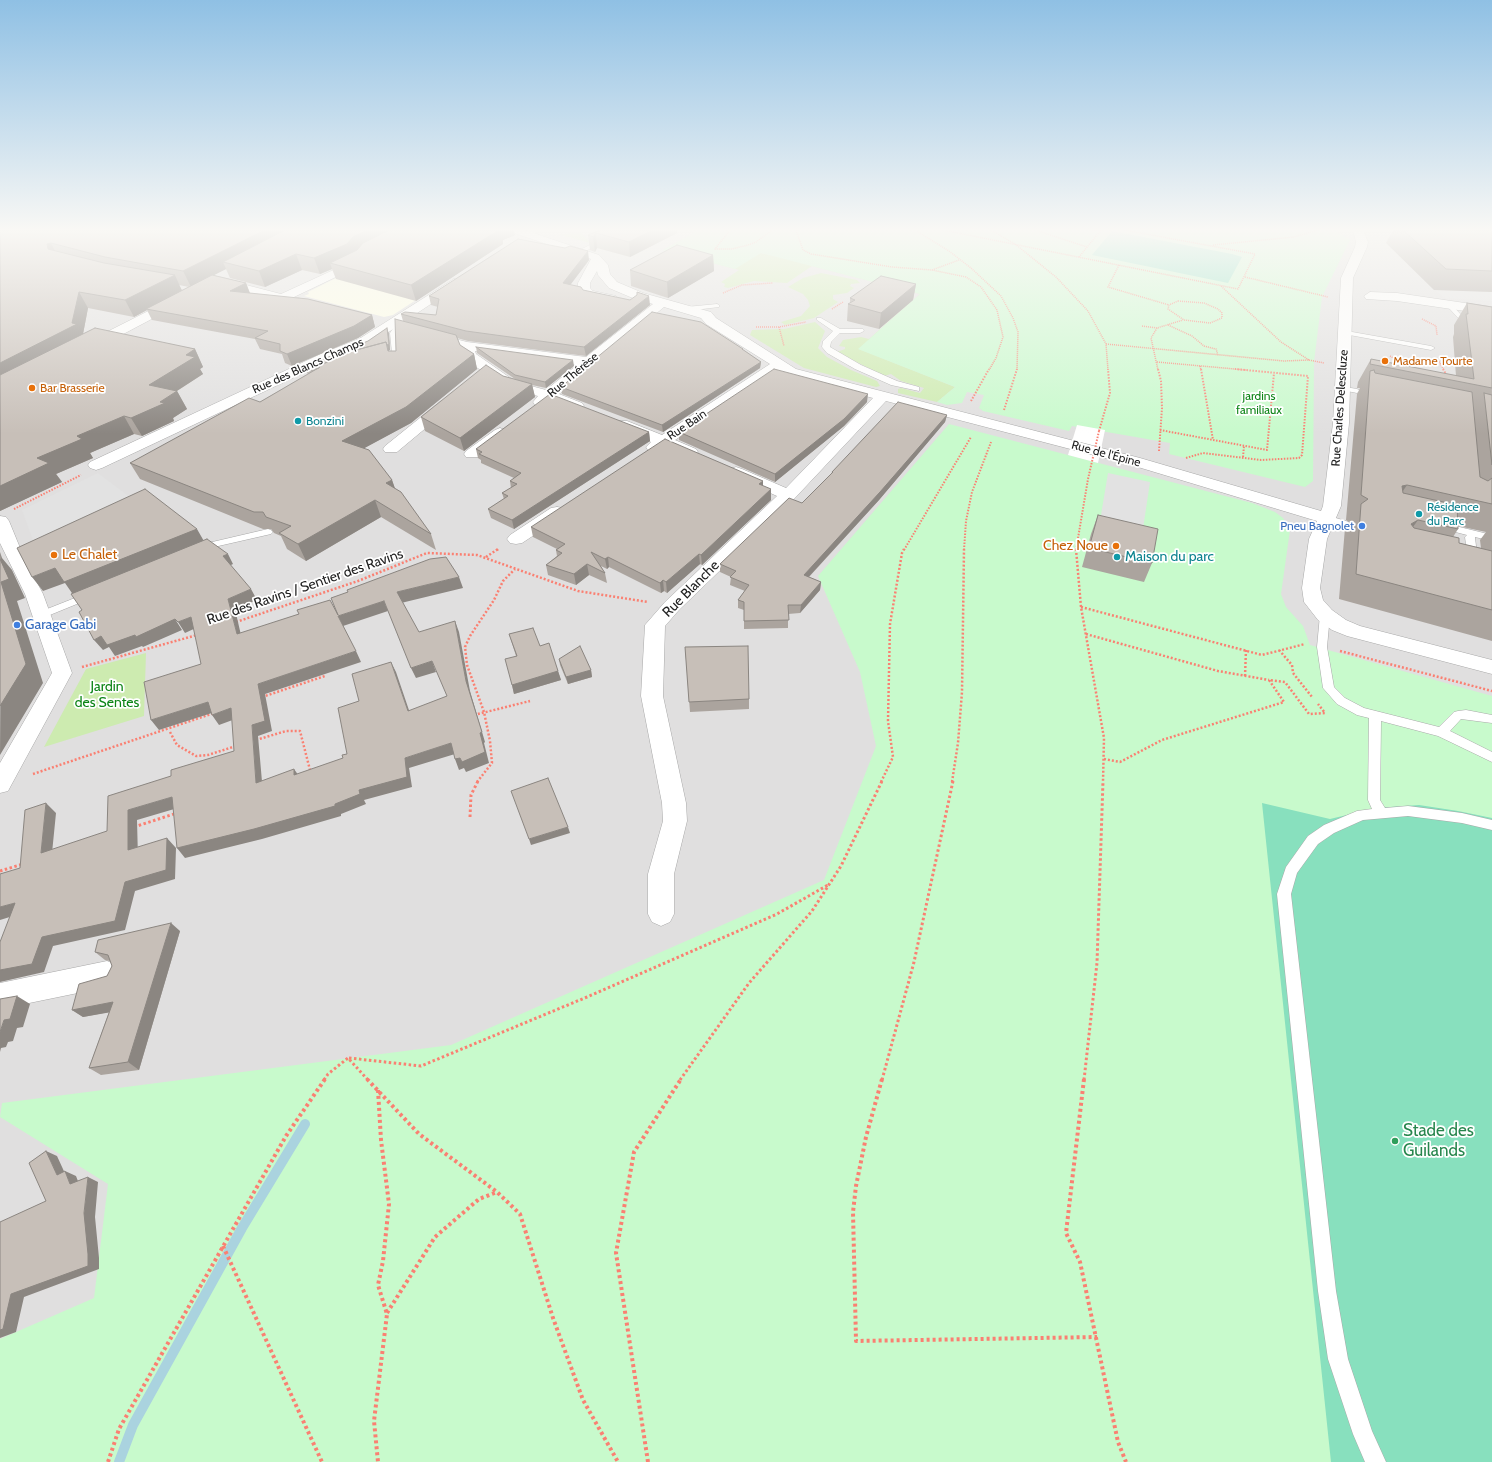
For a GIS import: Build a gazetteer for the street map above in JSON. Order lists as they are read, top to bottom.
{
  "streets": {
    "street": [
      "Rue des Blancs Champs",
      "Rue Thérèse",
      "Rue Charles Delescluze",
      "Rue Bain",
      "Rue de l'Épine",
      "Rue Blanche"
    ],
    "path": ["Rue des Ravins / Sentier des Ravins"]
  },
  "crossings": [
    ["Rue Charles Delescluze", "Rue de l'Épine"],
    ["Rue Bain", "Rue de l'Épine"],
    ["Rue de l'Épine", "Rue Blanche"],
    ["Rue des Ravins / Sentier des Ravins", "Rue Blanche"]
  ],
  "parks": ["jardins familiaux", "Jardin des Sentes"],
  "places": [
    "Madame Tourte",
    "Bar Brasserie",
    "Bonzini",
    "Résidence du Parc",
    "Pneu Bagnolet",
    "Chez Noue",
    "Le Chalet",
    "Maison du parc",
    "Garage Gabi",
    "Stade des Guilands"
  ]
}
